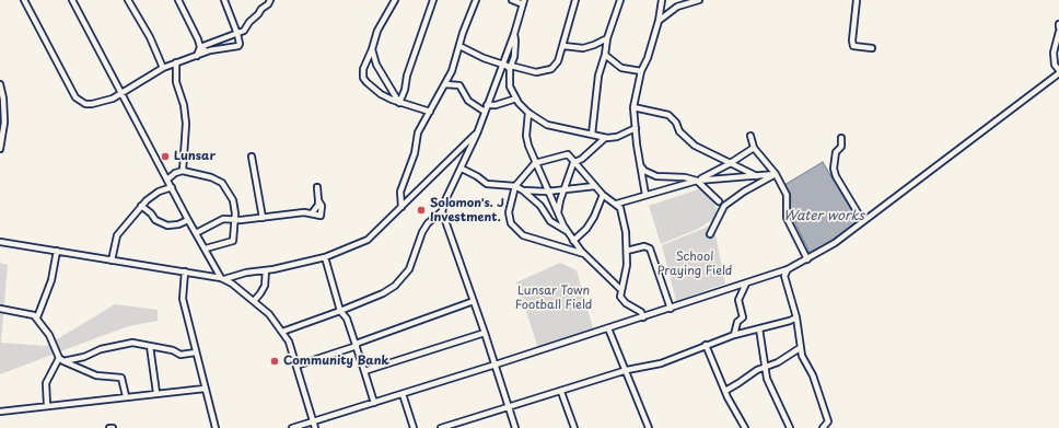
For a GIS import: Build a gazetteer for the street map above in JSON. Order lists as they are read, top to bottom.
{
  "water": ["Water works"],
  "parks": ["School Praying Field", "Lunsar Town Football Field"],
  "places": ["Lunsar", "Solomon's. J Investment.", "Community Bank"]
}
